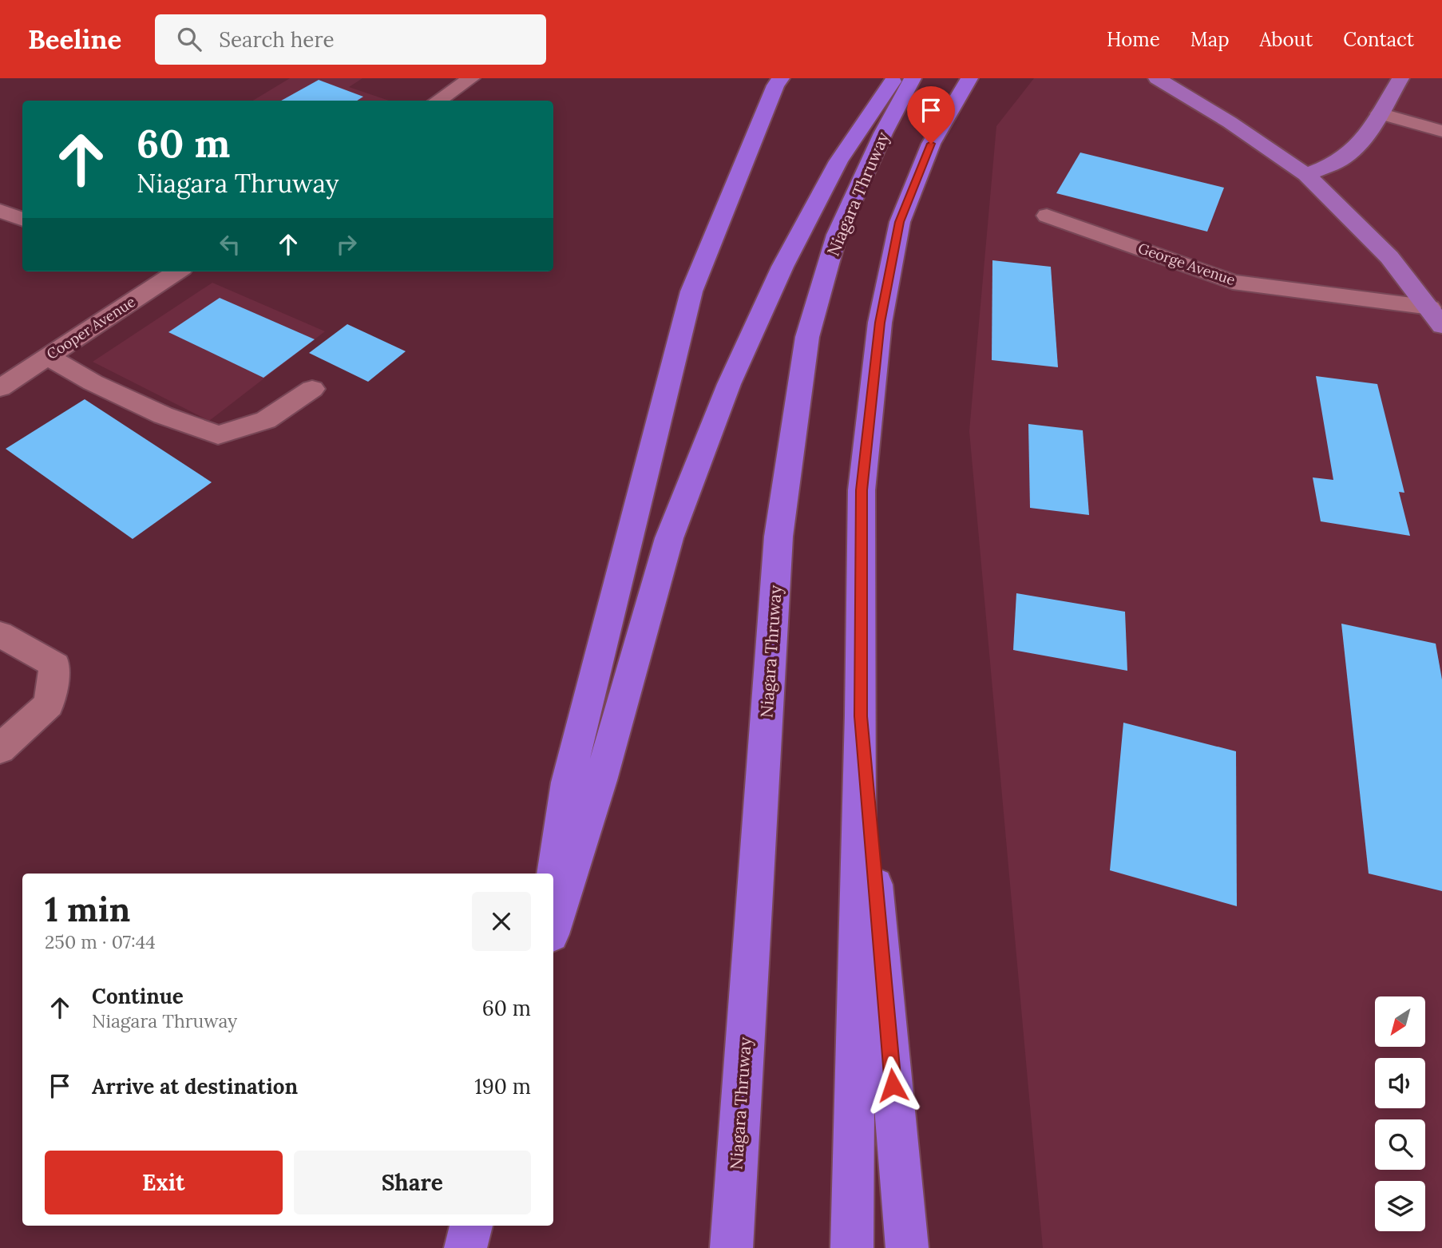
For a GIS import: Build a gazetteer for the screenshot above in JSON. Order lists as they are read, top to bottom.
{
  "streets": {
    "highway": ["Niagara Thruway"],
    "street": ["George Avenue", "Cooper Avenue"]
  },
  "north": "bottom left",
  "page": {
    "header": "Beeline",
    "search": "Search here",
    "nav": [
      "Home",
      "Map",
      "About",
      "Contact"
    ],
    "turn": ["60 m", "Niagara Thruway"],
    "heading": ["1 min", "250 m · 07:44"],
    "list": [
      {
        "name": "Continue",
        "note": "Niagara Thruway",
        "value": "60 m"
      },
      {
        "name": "Arrive at destination",
        "value": "190 m"
      }
    ],
    "buttons": ["Exit", "Share"]
  }
}
